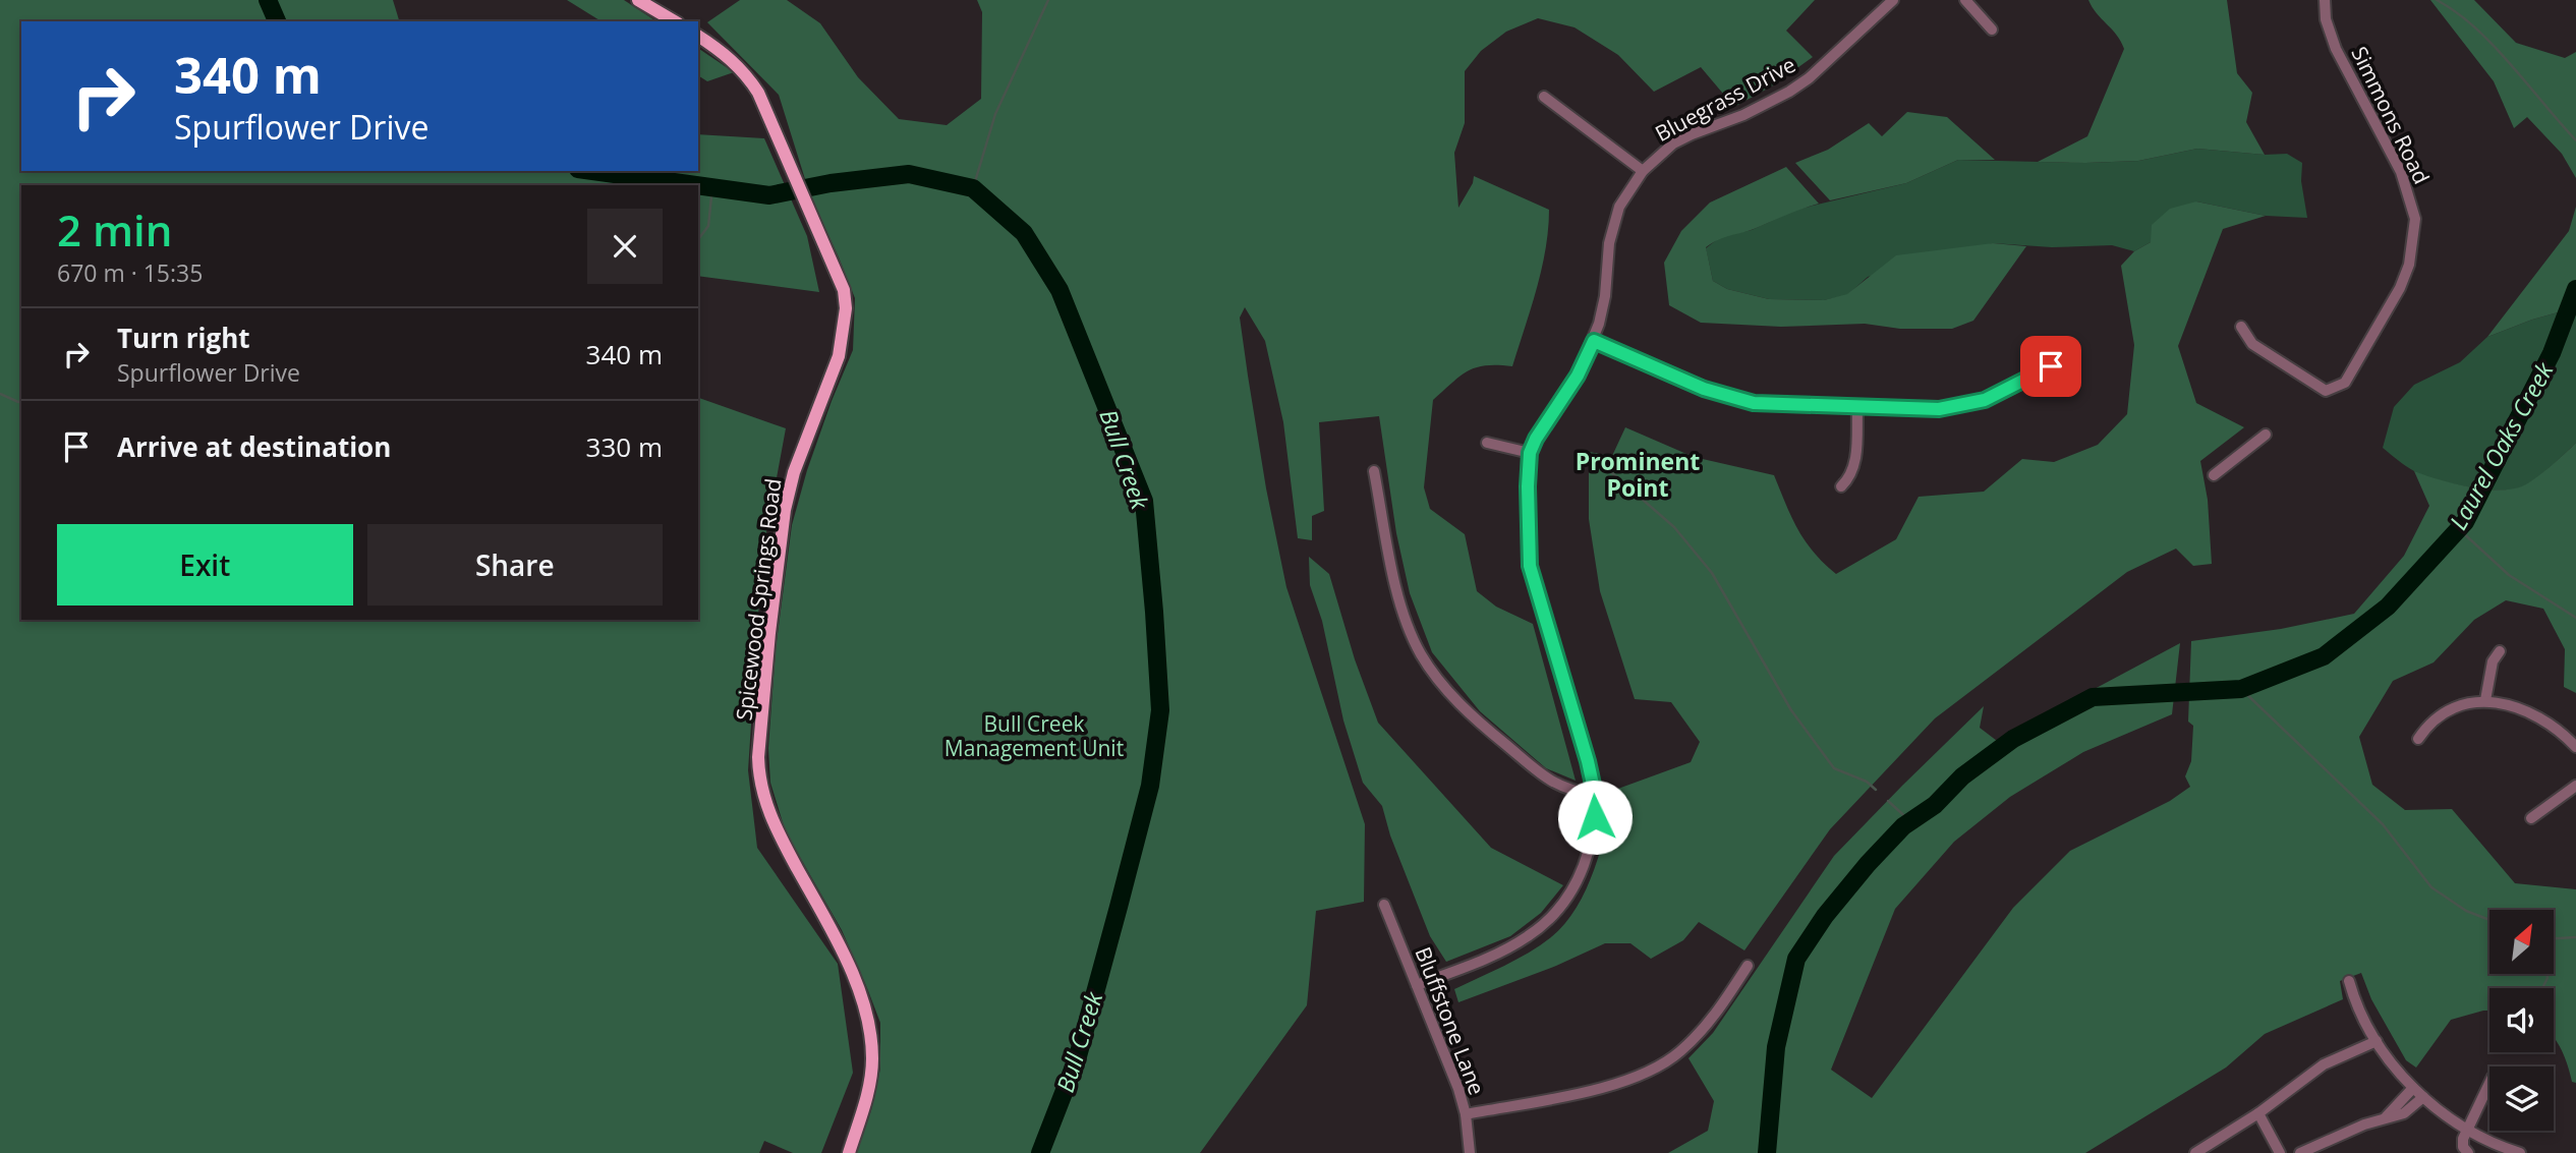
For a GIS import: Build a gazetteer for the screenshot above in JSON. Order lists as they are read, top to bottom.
{
  "streets": {
    "main road": ["Spicewood Springs Road"],
    "street": ["Bluegrass Drive", "Simmons Road", "Bluffstone Lane"]
  },
  "crossings": [
    ["Bluegrass Drive", "Bluffstone Lane"]
  ],
  "districts": ["Prominent Point"],
  "water": ["Laurel Oaks Creek", "Bull Creek"],
  "parks": ["Bull Creek Management Unit"],
  "north": "top right",
  "page": {
    "turn": ["340 m", "Spurflower Drive"],
    "heading": ["2 min", "670 m · 15:35"],
    "list": [
      {
        "name": "Turn right",
        "note": "Spurflower Drive",
        "value": "340 m"
      },
      {
        "name": "Arrive at destination",
        "value": "330 m"
      }
    ],
    "buttons": ["Exit", "Share"]
  }
}
